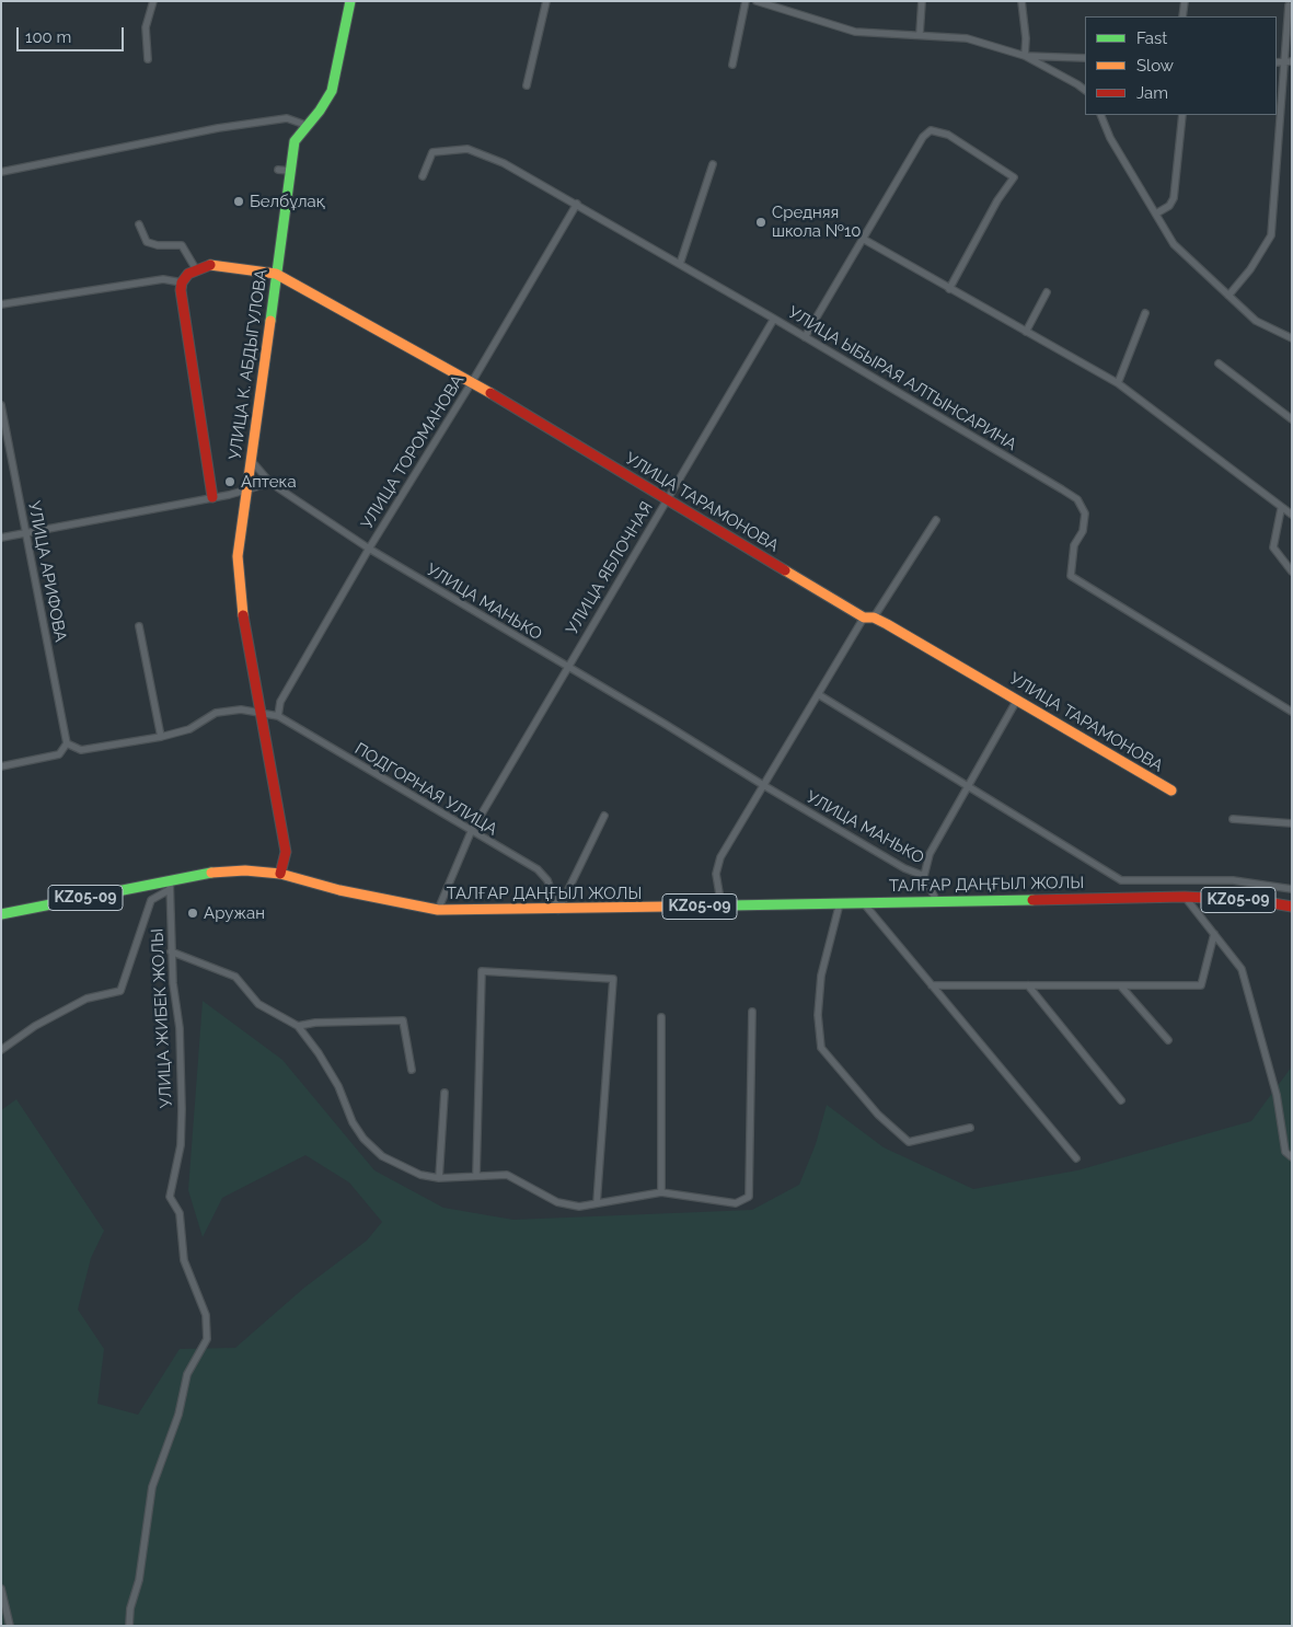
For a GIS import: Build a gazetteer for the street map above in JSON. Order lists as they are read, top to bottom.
{
  "streets": {
    "street": [
      "УЛИЦА К. АБДЫГУЛОВА",
      "УЛИЦА ЫБЫРАЯ АЛТЫНСАРИНА",
      "УЛИЦА ТОРОМАНОВА",
      "УЛИЦА ТАРАМОНОВА",
      "УЛИЦА ЯБЛОЧНАЯ",
      "УЛИЦА АРИФОВА",
      "УЛИЦА МАНЬКО",
      "ПОДГОРНАЯ УЛИЦА",
      "ТАЛҒАР ДАҢҒЫЛ ЖОЛЫ",
      "KZ05-09",
      "УЛИЦА ЖИБЕК ЖОЛЫ"
    ]
  },
  "crossings": [
    ["УЛИЦА К. АБДЫГУЛОВА", "УЛИЦА ТАРАМОНОВА"],
    ["УЛИЦА К. АБДЫГУЛОВА", "УЛИЦА МАНЬКО"],
    ["УЛИЦА К. АБДЫГУЛОВА", "ПОДГОРНАЯ УЛИЦА"],
    ["УЛИЦА К. АБДЫГУЛОВА", "ТАЛҒАР ДАҢҒЫЛ ЖОЛЫ"],
    ["УЛИЦА ЫБЫРАЯ АЛТЫНСАРИНА", "УЛИЦА ТОРОМАНОВА"],
    ["УЛИЦА ЫБЫРАЯ АЛТЫНСАРИНА", "УЛИЦА ЯБЛОЧНАЯ"],
    ["УЛИЦА ТОРОМАНОВА", "УЛИЦА ТАРАМОНОВА"],
    ["УЛИЦА ТОРОМАНОВА", "УЛИЦА МАНЬКО"],
    ["УЛИЦА ТОРОМАНОВА", "ПОДГОРНАЯ УЛИЦА"],
    ["УЛИЦА ТАРАМОНОВА", "УЛИЦА ЯБЛОЧНАЯ"],
    ["УЛИЦА ЯБЛОЧНАЯ", "УЛИЦА МАНЬКО"],
    ["УЛИЦА ЯБЛОЧНАЯ", "ПОДГОРНАЯ УЛИЦА"],
    ["УЛИЦА ЯБЛОЧНАЯ", "ТАЛҒАР ДАҢҒЫЛ ЖОЛЫ"],
    ["УЛИЦА АРИФОВА", "ПОДГОРНАЯ УЛИЦА"],
    ["ПОДГОРНАЯ УЛИЦА", "ТАЛҒАР ДАҢҒЫЛ ЖОЛЫ"],
    ["ТАЛҒАР ДАҢҒЫЛ ЖОЛЫ", "УЛИЦА ЖИБЕК ЖОЛЫ"]
  ],
  "places": [
    "Белбұлақ",
    "Средняя школа №10",
    "Аптека",
    "Аружан"
  ],
  "legend": ["Fast", "Slow", "Jam"],
  "scale_bar": "100 m"
}
